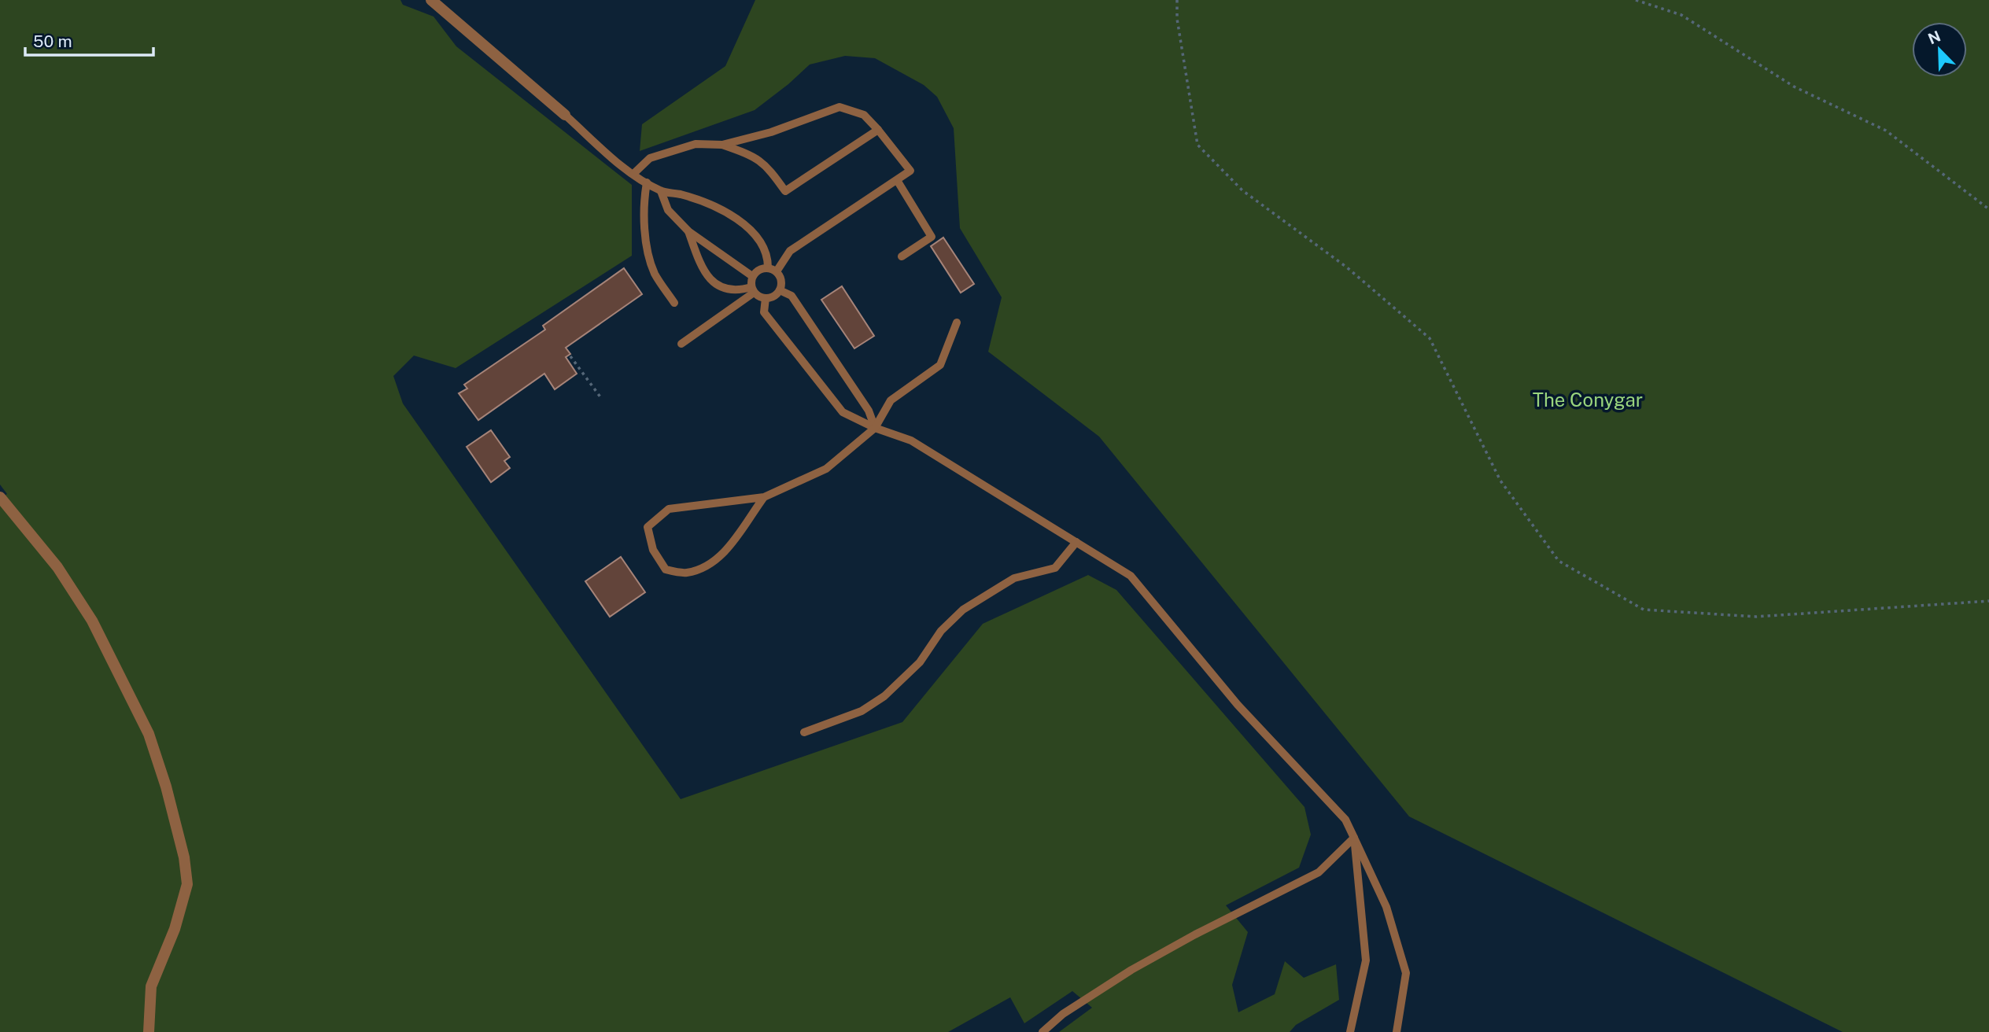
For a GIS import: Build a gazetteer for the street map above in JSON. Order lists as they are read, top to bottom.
{
  "parks": ["The Conygar"],
  "scale_bar": "50 m",
  "north": "top left"
}
